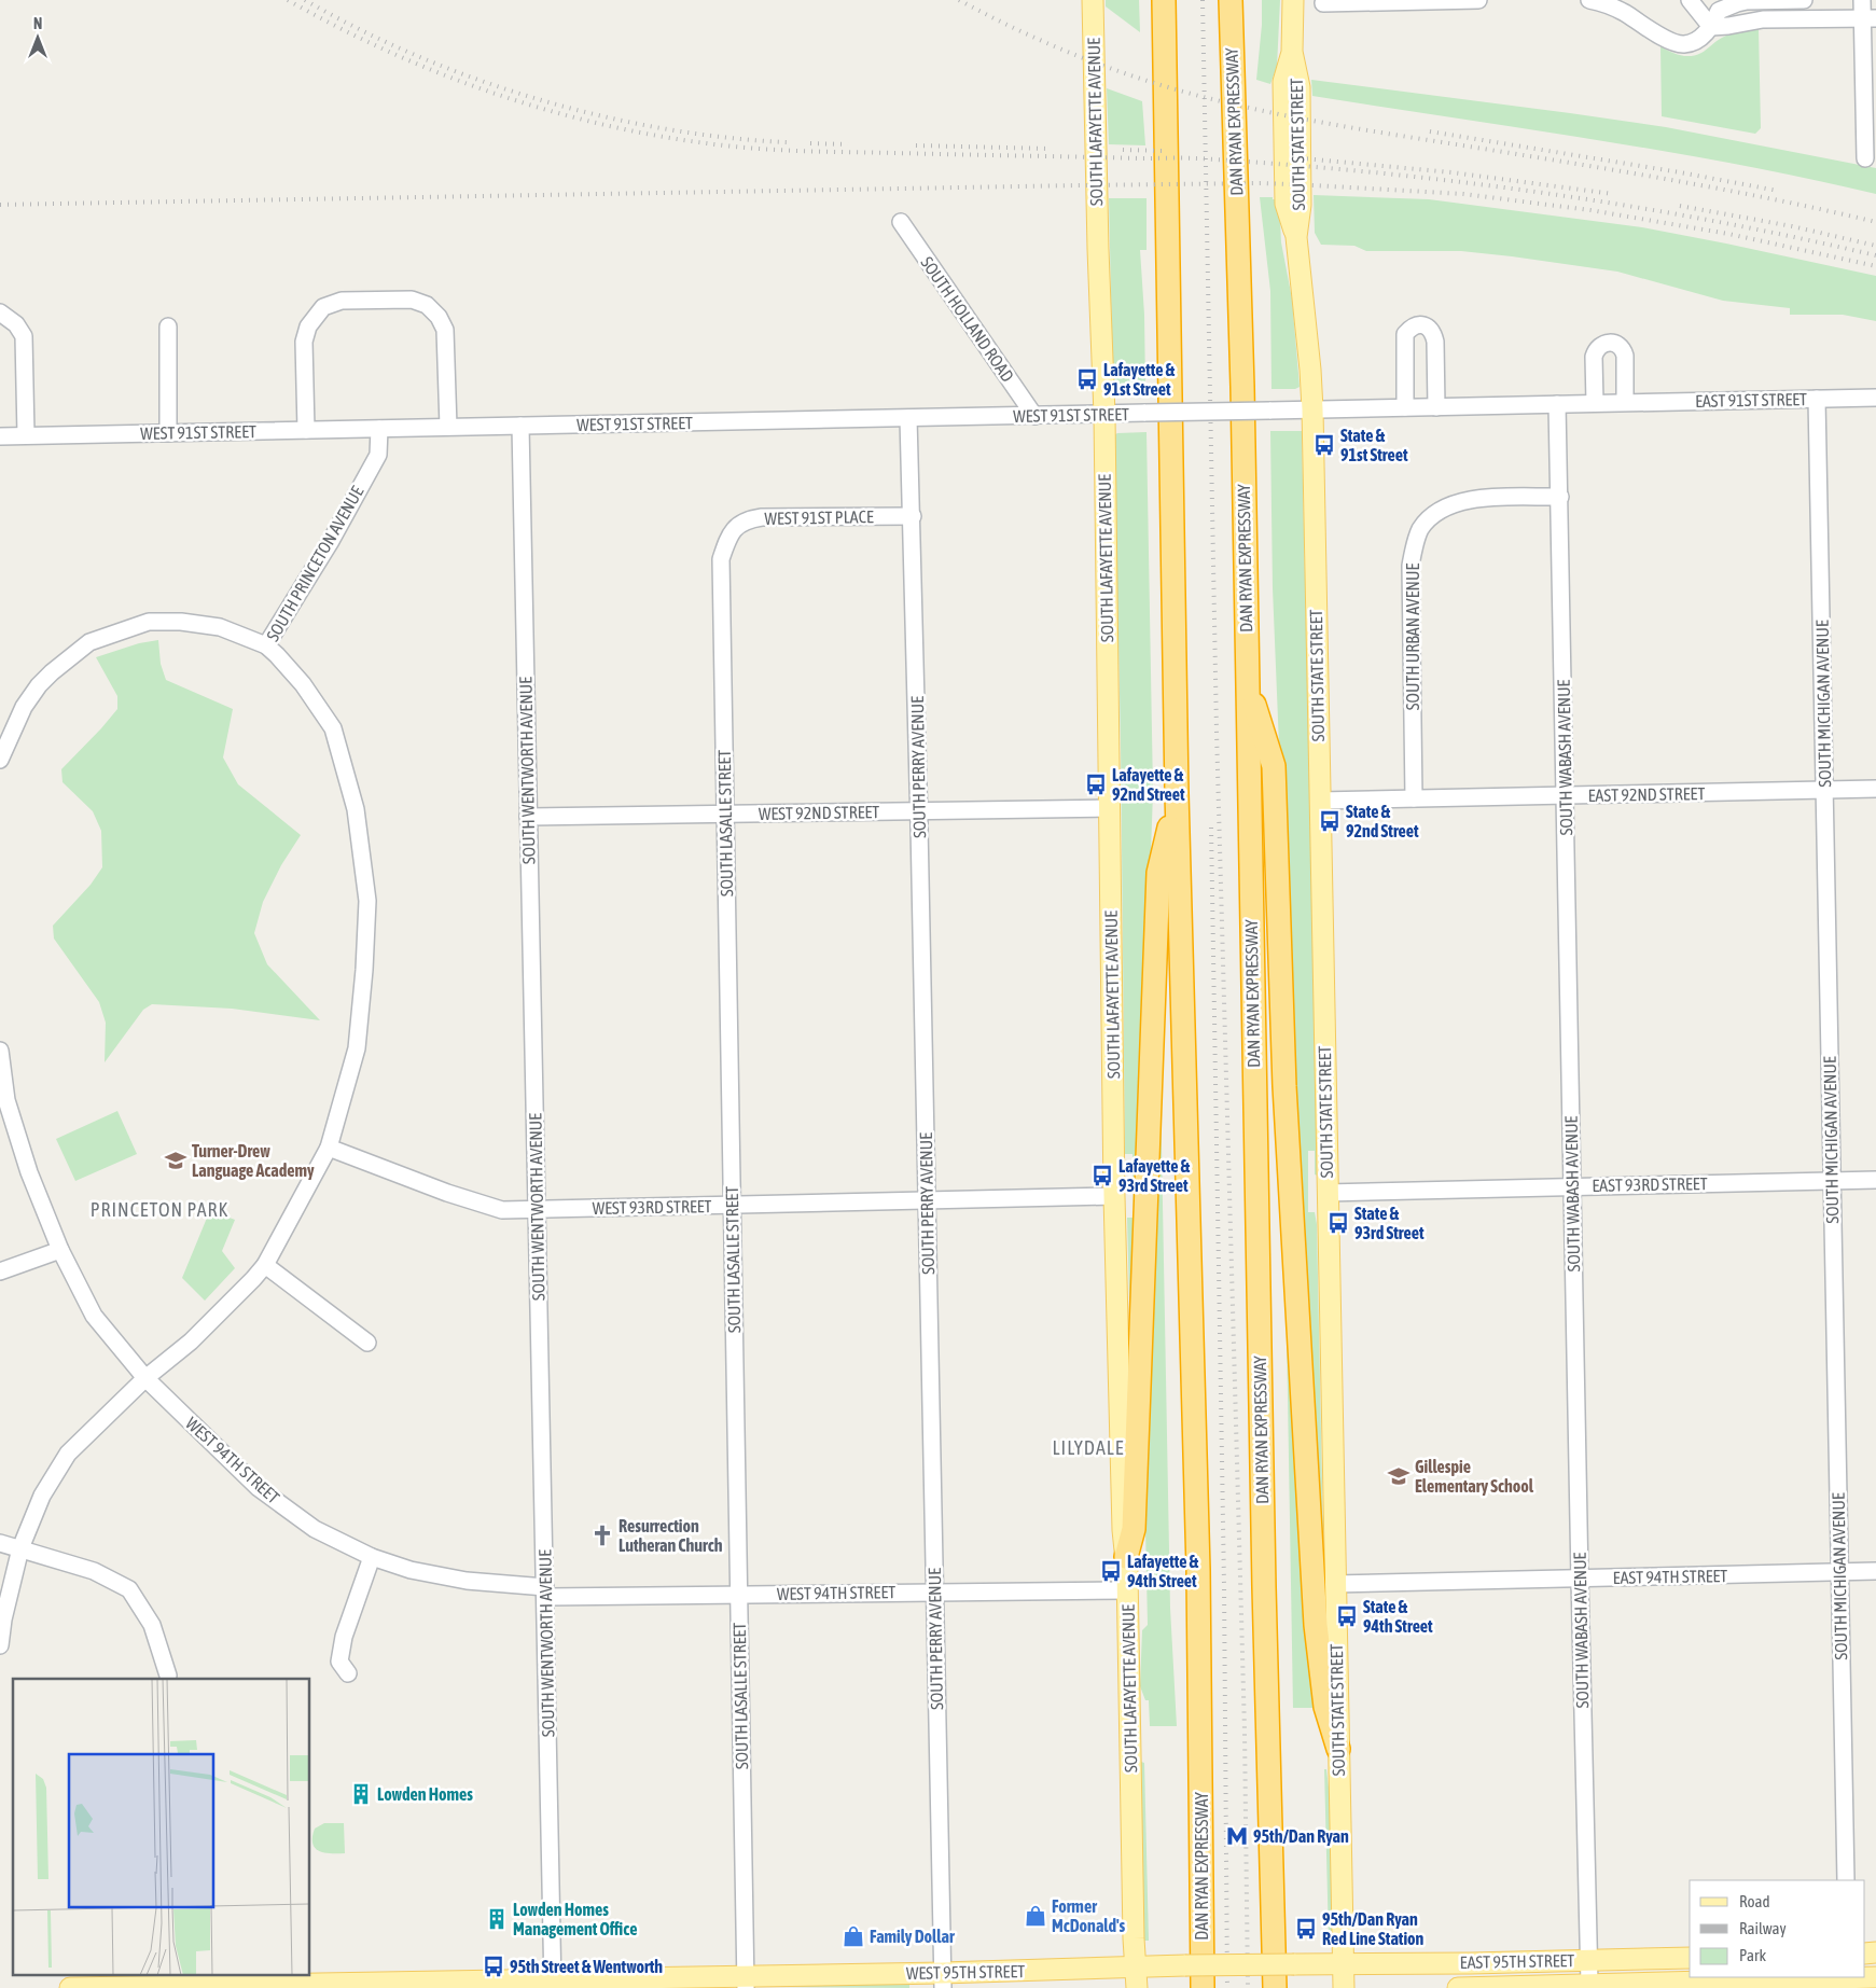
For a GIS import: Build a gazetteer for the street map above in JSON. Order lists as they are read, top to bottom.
{
  "streets": {
    "highway": ["DAN RYAN EXPRESSWAY"],
    "main road": [
      "SOUTH LAFAYETTE AVENUE",
      "SOUTH STATE STREET",
      "EAST 95TH STREET",
      "WEST 95TH STREET"
    ],
    "street": [
      "SOUTH HOLLAND ROAD",
      "EAST 91ST STREET",
      "WEST 91ST STREET",
      "WEST 91ST PLACE",
      "SOUTH PRINCETON AVENUE",
      "SOUTH URBAN AVENUE",
      "SOUTH MICHIGAN AVENUE",
      "SOUTH WABASH AVENUE",
      "SOUTH PERRY AVENUE",
      "SOUTH WENTWORTH AVENUE",
      "EAST 92ND STREET",
      "WEST 92ND STREET",
      "SOUTH LASALLE STREET",
      "EAST 93RD STREET",
      "WEST 93RD STREET",
      "WEST 94TH STREET",
      "EAST 94TH STREET"
    ]
  },
  "crossings": [
    ["SOUTH LAFAYETTE AVENUE", "WEST 91ST STREET"],
    ["SOUTH LAFAYETTE AVENUE", "WEST 92ND STREET"],
    ["SOUTH LAFAYETTE AVENUE", "WEST 93RD STREET"],
    ["SOUTH LAFAYETTE AVENUE", "WEST 94TH STREET"],
    ["SOUTH LAFAYETTE AVENUE", "WEST 95TH STREET"],
    ["SOUTH STATE STREET", "EAST 91ST STREET"],
    ["SOUTH STATE STREET", "EAST 92ND STREET"],
    ["SOUTH STATE STREET", "EAST 93RD STREET"],
    ["SOUTH STATE STREET", "EAST 94TH STREET"],
    ["SOUTH STATE STREET", "EAST 95TH STREET"],
    ["SOUTH STATE STREET", "WEST 95TH STREET"],
    ["SOUTH HOLLAND ROAD", "WEST 91ST STREET"],
    ["EAST 91ST STREET", "WEST 91ST STREET"],
    ["EAST 91ST STREET", "SOUTH MICHIGAN AVENUE"],
    ["EAST 91ST STREET", "SOUTH WABASH AVENUE"],
    ["WEST 91ST STREET", "SOUTH PRINCETON AVENUE"],
    ["WEST 91ST STREET", "SOUTH PERRY AVENUE"],
    ["WEST 91ST STREET", "SOUTH WENTWORTH AVENUE"],
    ["WEST 91ST PLACE", "SOUTH PERRY AVENUE"],
    ["WEST 91ST PLACE", "SOUTH LASALLE STREET"],
    ["SOUTH PRINCETON AVENUE", "WEST 93RD STREET"],
    ["SOUTH PRINCETON AVENUE", "WEST 94TH STREET"],
    ["SOUTH URBAN AVENUE", "SOUTH WABASH AVENUE"],
    ["SOUTH URBAN AVENUE", "EAST 92ND STREET"],
    ["SOUTH MICHIGAN AVENUE", "EAST 92ND STREET"],
    ["SOUTH MICHIGAN AVENUE", "EAST 93RD STREET"],
    ["SOUTH MICHIGAN AVENUE", "EAST 94TH STREET"],
    ["SOUTH WABASH AVENUE", "EAST 92ND STREET"],
    ["SOUTH WABASH AVENUE", "EAST 93RD STREET"],
    ["SOUTH WABASH AVENUE", "EAST 94TH STREET"],
    ["SOUTH WABASH AVENUE", "EAST 95TH STREET"],
    ["SOUTH PERRY AVENUE", "WEST 92ND STREET"],
    ["SOUTH PERRY AVENUE", "WEST 93RD STREET"],
    ["SOUTH PERRY AVENUE", "WEST 94TH STREET"],
    ["SOUTH PERRY AVENUE", "WEST 95TH STREET"],
    ["SOUTH WENTWORTH AVENUE", "WEST 92ND STREET"],
    ["SOUTH WENTWORTH AVENUE", "WEST 93RD STREET"],
    ["SOUTH WENTWORTH AVENUE", "WEST 94TH STREET"],
    ["SOUTH WENTWORTH AVENUE", "WEST 95TH STREET"],
    ["WEST 92ND STREET", "SOUTH LASALLE STREET"],
    ["SOUTH LASALLE STREET", "WEST 93RD STREET"],
    ["SOUTH LASALLE STREET", "WEST 94TH STREET"],
    ["SOUTH LASALLE STREET", "WEST 95TH STREET"],
    ["EAST 95TH STREET", "WEST 95TH STREET"]
  ],
  "districts": ["PRINCETON PARK", "LILYDALE"],
  "places": {
    "bus stop": [
      "Lafayette & 91st Street",
      "State & 91st Street",
      "Lafayette & 92nd Street",
      "State & 92nd Street",
      "Lafayette & 93rd Street",
      "State & 93rd Street",
      "Lafayette & 94th Street",
      "State & 94th Street",
      "95th/Dan Ryan Red Line Station",
      "95th Street & Wentworth"
    ],
    "school or university": ["Turner-Drew Language Academy", "Gillespie Elementary School"],
    "church": ["Resurrection Lutheran Church"],
    "building": ["Lowden Homes", "Lowden Homes Management Office"],
    "metro station": ["95th/Dan Ryan"],
    "shop": ["Former McDonald's", "Family Dollar"]
  },
  "legend": ["Road", "Railway", "Park"],
  "north": "top"
}
